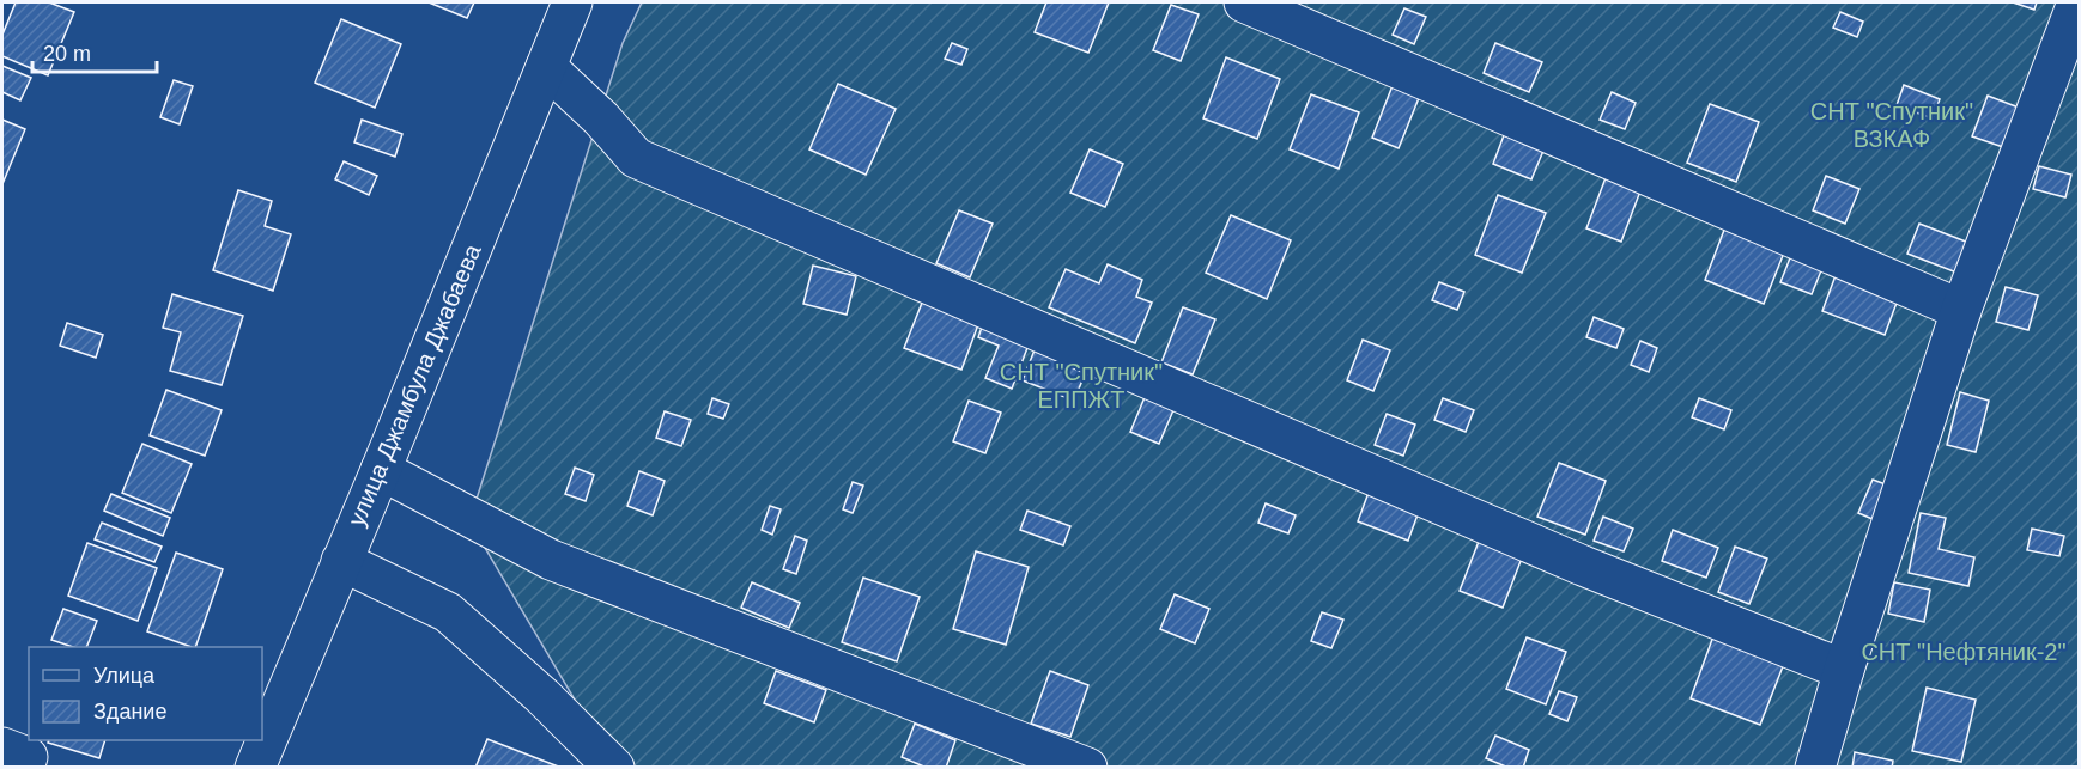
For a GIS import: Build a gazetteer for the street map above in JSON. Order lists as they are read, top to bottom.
{
  "streets": {
    "main road": ["улица Джамбула Джабаева"]
  },
  "parks": ["СНТ \"Спутник\" ВЗКАФ", "СНТ \"Спутник\" ЕППЖТ", "СНТ \"Нефтяник-2\""],
  "legend": ["Улица", "Здание"],
  "scale_bar": "20 m"
}
